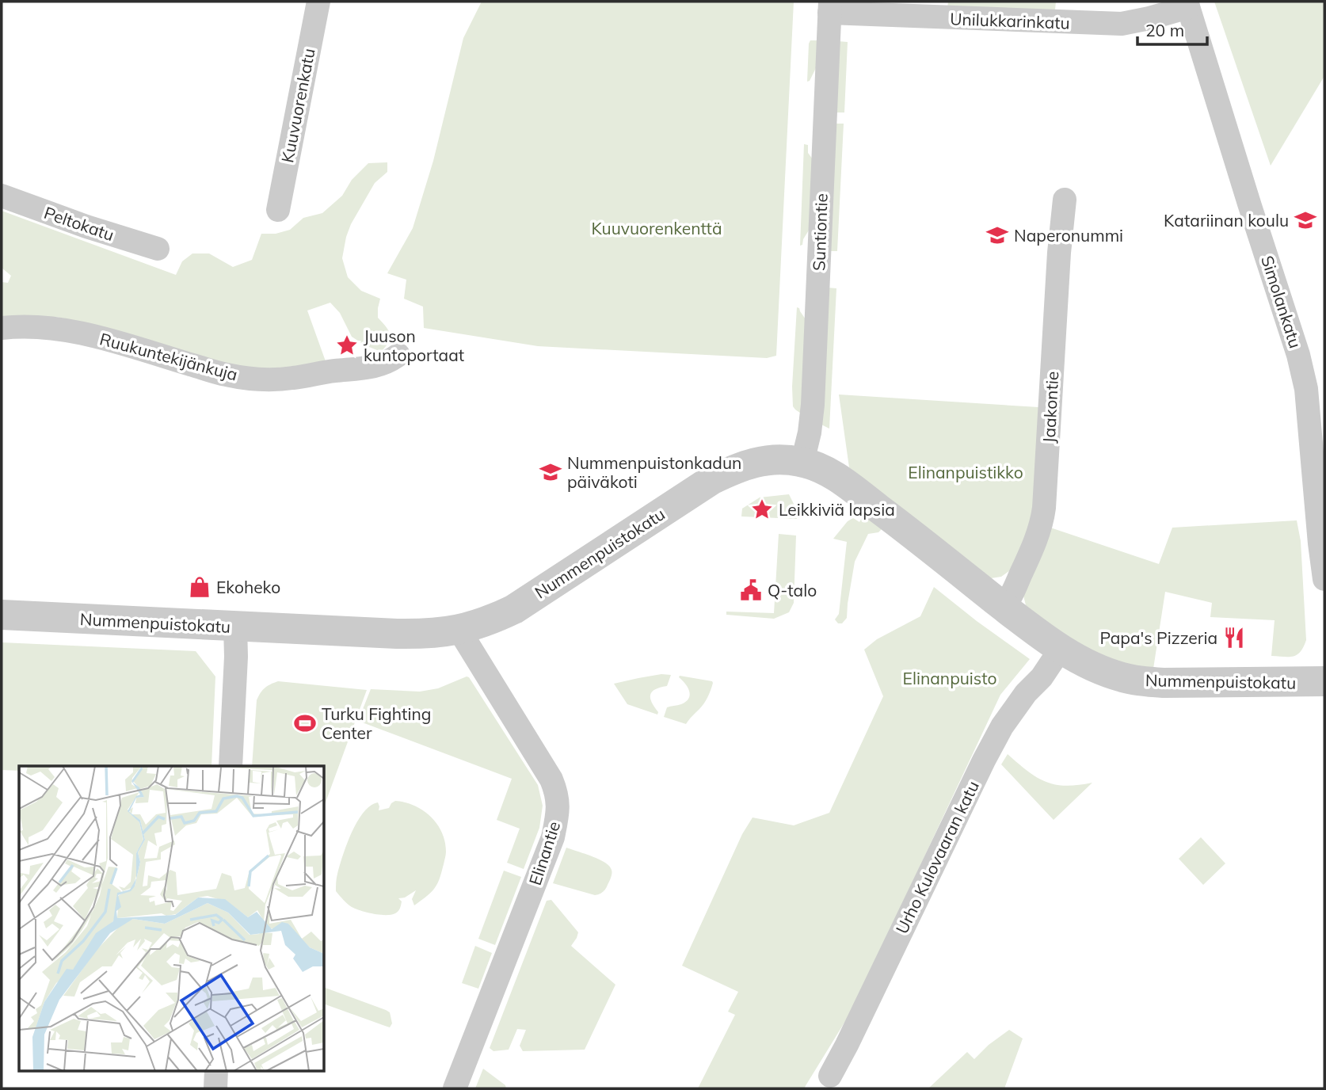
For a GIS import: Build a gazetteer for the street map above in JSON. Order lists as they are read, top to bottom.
{
  "streets": {
    "street": [
      "Unilukkarinkatu",
      "Kuuvuorenkatu",
      "Peltokatu",
      "Suntiontie",
      "Simolankatu",
      "Ruukuntekijänkuja",
      "Jaakontie",
      "Nummenpuistokatu",
      "Elinantie",
      "Urho Kulovaaran katu"
    ]
  },
  "crossings": [
    ["Unilukkarinkatu", "Suntiontie"],
    ["Unilukkarinkatu", "Simolankatu"],
    ["Suntiontie", "Nummenpuistokatu"],
    ["Jaakontie", "Nummenpuistokatu"],
    ["Nummenpuistokatu", "Elinantie"],
    ["Nummenpuistokatu", "Urho Kulovaaran katu"]
  ],
  "parks": ["Kuuvuorenkenttä", "Elinanpuistikko", "Elinanpuisto"],
  "places": {
    "school or university": ["Katariinan koulu", "Naperonummi", "Nummenpuistonkadun päiväkoti"],
    "place": ["Juuson kuntoportaat", "Leikkiviä lapsia"],
    "shop": ["Ekoheko"],
    "public building": ["Q-talo"],
    "restaurant": ["Papa's Pizzeria"],
    "sports": ["Turku Fighting Center"]
  },
  "scale_bar": "20 m"
}
